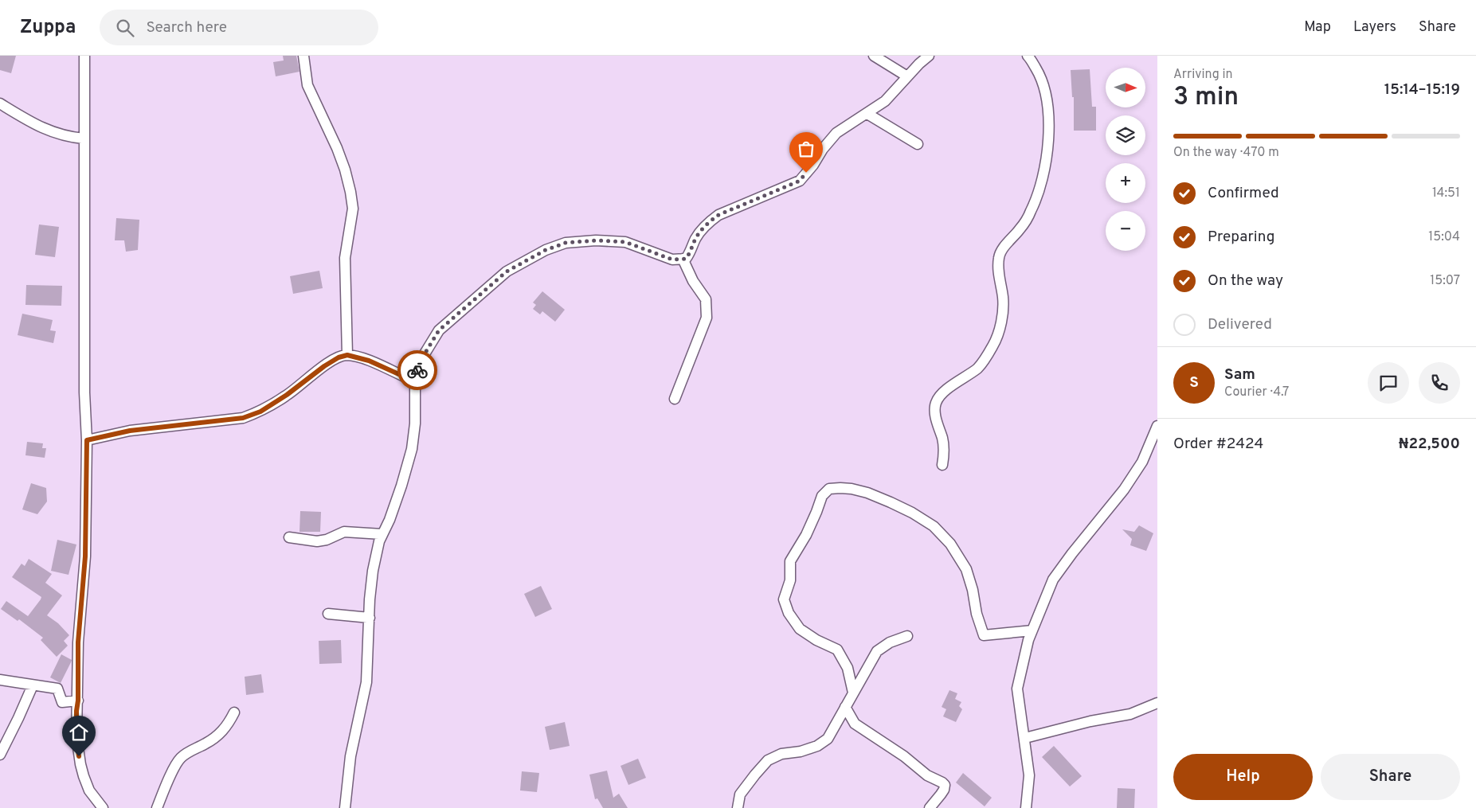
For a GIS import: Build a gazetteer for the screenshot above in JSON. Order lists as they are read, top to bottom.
{
  "north": "right",
  "page": {
    "header": "Zuppa",
    "search": "Search here",
    "nav": ["Map", "Layers", "Share"],
    "heading": ["3 min", "Arriving in", "15:14–15:19"],
    "panel": [
      "Sam",
      "Courier · 4.7",
      "Order #2424",
      "₦22,500"
    ],
    "map_buttons": ["+", "−"],
    "bar": "On the way · 470 m",
    "list": [
      ["Confirmed", "14:51"],
      ["Preparing", "15:04"],
      ["On the way", "15:07"],
      "Delivered"
    ],
    "round": "S",
    "buttons": ["Help", "Share"]
  }
}
